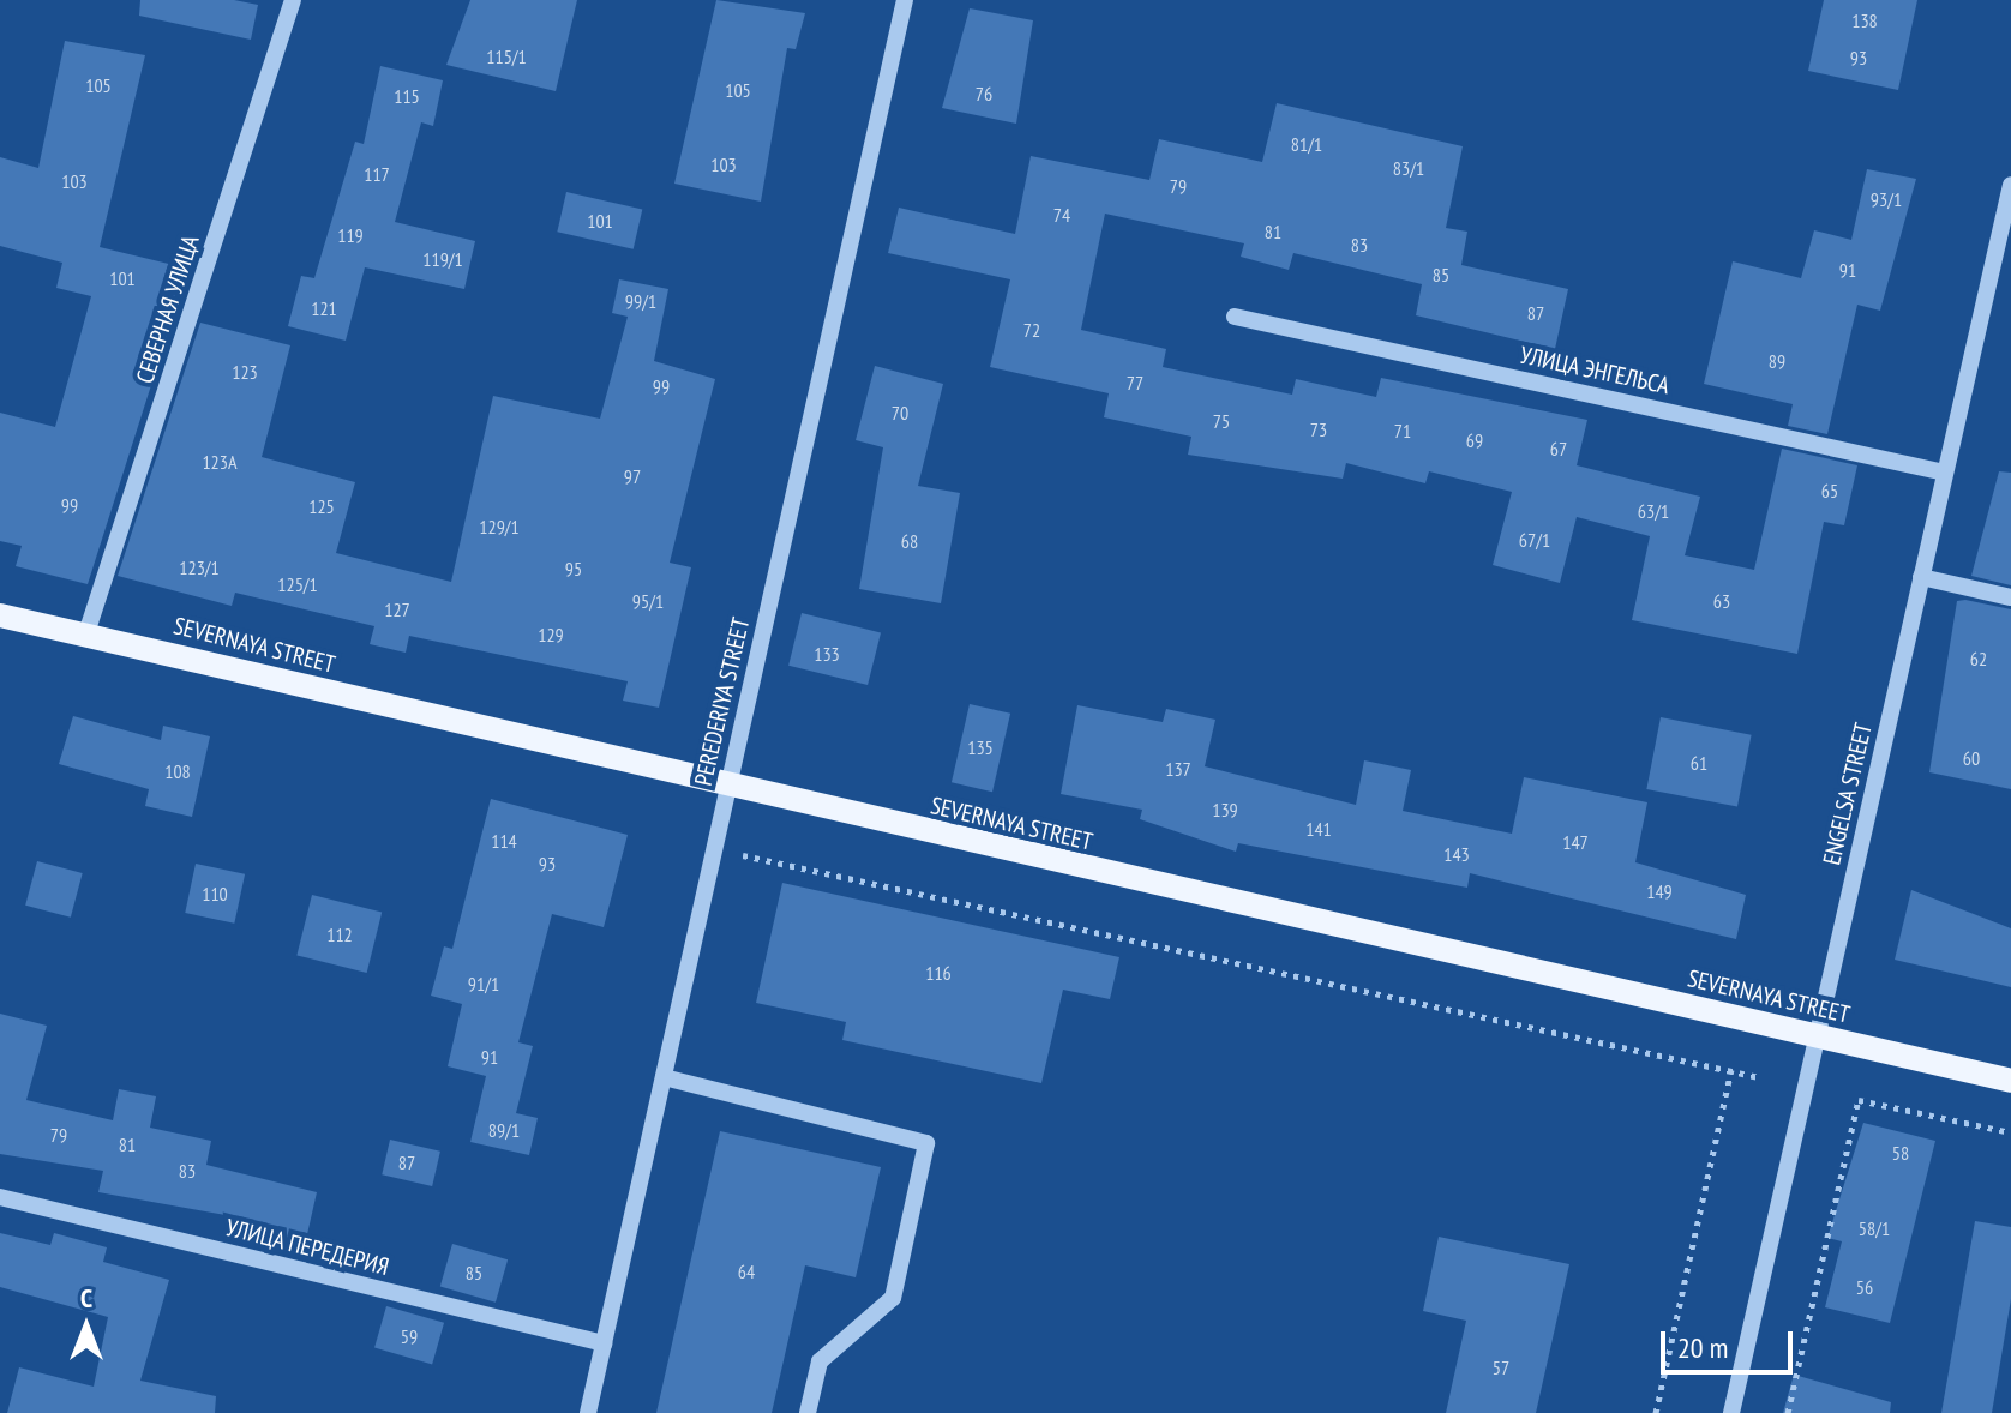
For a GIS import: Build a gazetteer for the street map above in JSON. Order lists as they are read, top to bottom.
{
  "streets": {
    "main road": ["SEVERNAYA STREET"],
    "street": [
      "СЕВЕРНАЯ УЛИЦА",
      "УЛИЦА ЭНГЕЛЬСА",
      "PEREDERIYA STREET",
      "ENGELSA STREET",
      "УЛИЦА ПЕРЕДЕРИЯ"
    ]
  },
  "crossings": [
    ["СЕВЕРНАЯ УЛИЦА", "SEVERNAYA STREET"],
    ["УЛИЦА ЭНГЕЛЬСА", "ENGELSA STREET"],
    ["SEVERNAYA STREET", "PEREDERIYA STREET"],
    ["SEVERNAYA STREET", "ENGELSA STREET"],
    ["PEREDERIYA STREET", "УЛИЦА ПЕРЕДЕРИЯ"]
  ],
  "house_numbers": [
    "138",
    "115/1",
    "93",
    "105",
    "105",
    "76",
    "115",
    "81/1",
    "103",
    "83/1",
    "117",
    "103",
    "79",
    "93/1",
    "74",
    "101",
    "81",
    "119",
    "83",
    "119/1",
    "91",
    "85",
    "101",
    "99/1",
    "121",
    "87",
    "72",
    "89",
    "123",
    "77",
    "99",
    "70",
    "75",
    "73",
    "71",
    "69",
    "67",
    "123А",
    "97",
    "65",
    "99",
    "125",
    "63/1",
    "129/1",
    "67/1",
    "68",
    "123/1",
    "95",
    "125/1",
    "95/1",
    "63",
    "127",
    "129",
    "133",
    "62",
    "135",
    "60",
    "61",
    "137",
    "108",
    "139",
    "141",
    "114",
    "147",
    "143",
    "93",
    "149",
    "110",
    "112",
    "116",
    "91/1",
    "91",
    "89/1",
    "79",
    "81",
    "58",
    "87",
    "83",
    "58/1",
    "64",
    "85",
    "56",
    "59",
    "57"
  ],
  "scale_bar": "20 m",
  "north": "top"
}
